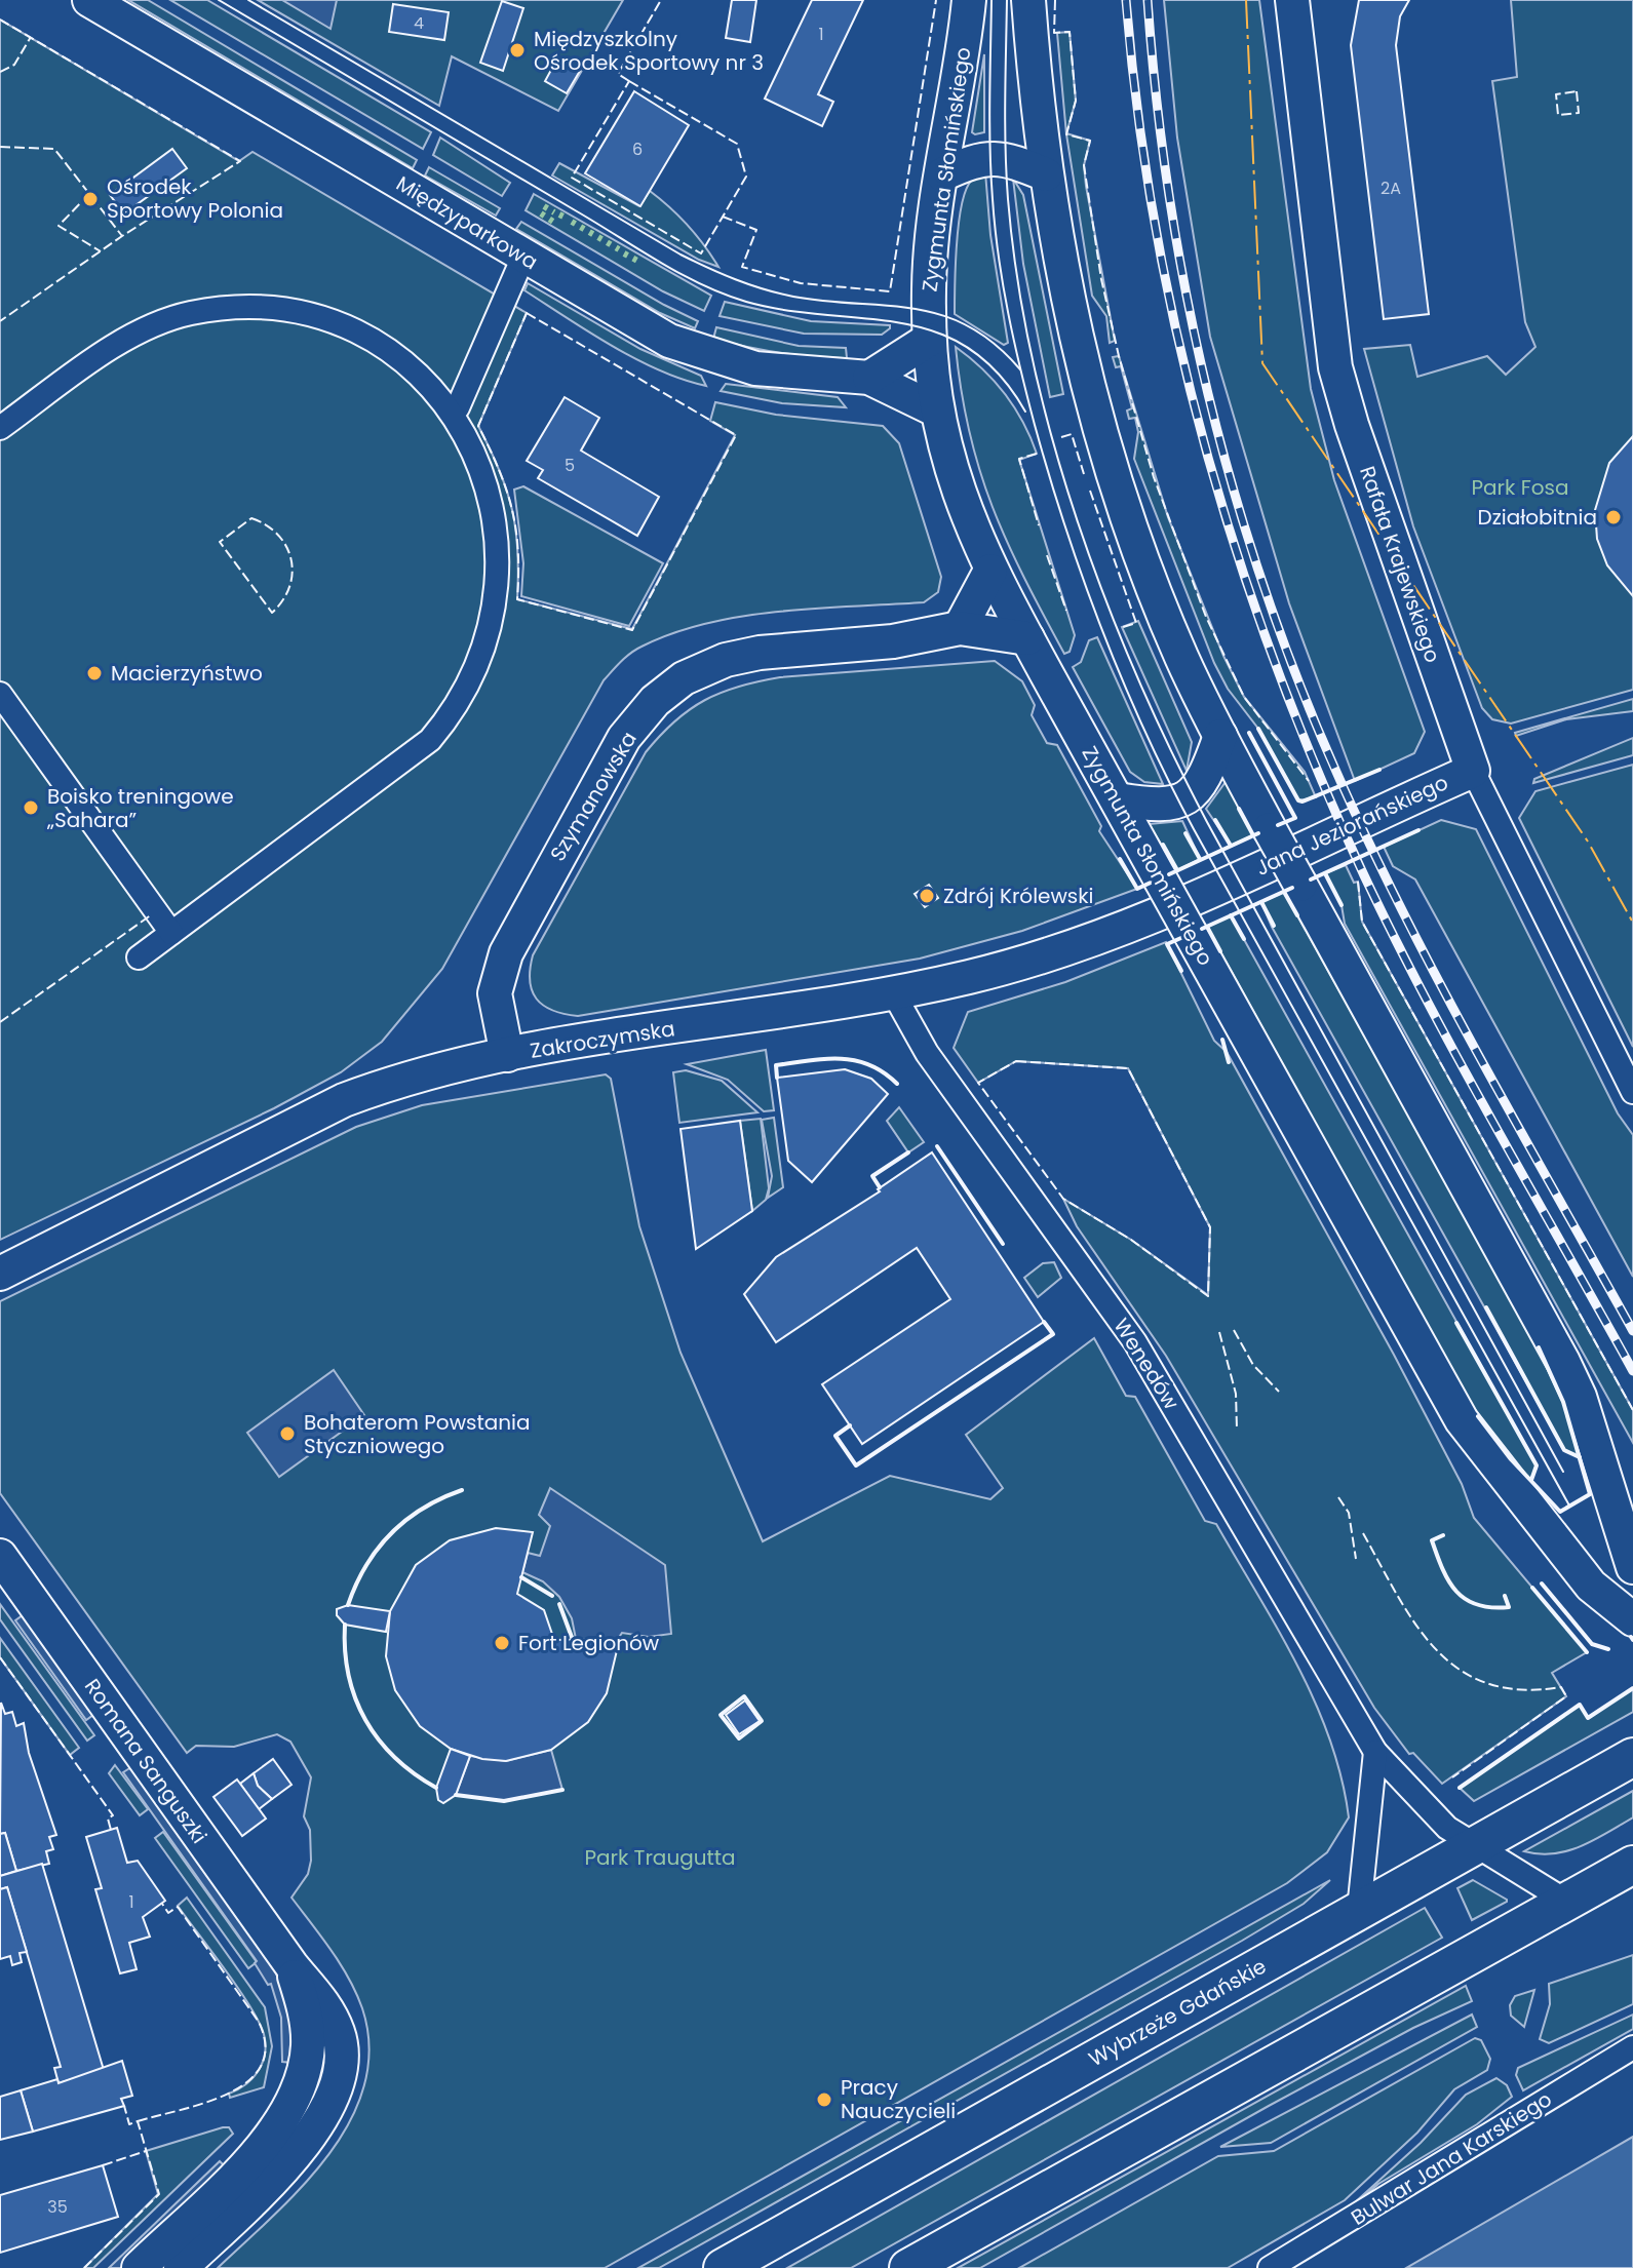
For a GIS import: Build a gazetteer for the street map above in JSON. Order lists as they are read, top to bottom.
{
  "streets": {
    "main road": ["Wybrzeże Gdańskie"],
    "street": [
      "Zygmunta Słomińskiego",
      "Międzyparkowa",
      "Rafała Krajewskiego",
      "Szymanowska",
      "Jana Jeziorańskiego",
      "Zakroczymska",
      "Wenedów",
      "Romana Sanguszki",
      "Bulwar Jana Karskiego"
    ]
  },
  "crossings": [
    ["Zygmunta Słomińskiego", "Międzyparkowa"],
    ["Zygmunta Słomińskiego", "Szymanowska"],
    ["Rafała Krajewskiego", "Jana Jeziorańskiego"],
    ["Szymanowska", "Zakroczymska"],
    ["Jana Jeziorańskiego", "Zakroczymska"],
    ["Zakroczymska", "Wenedów"],
    ["Wenedów", "Wybrzeże Gdańskie"]
  ],
  "parks": ["Park Fosa", "Park Traugutta"],
  "places": [
    "Międzyszkolny Ośrodek Sportowy nr 3",
    "Ośrodek Sportowy Polonia",
    "Działobitnia",
    "Macierzyństwo",
    "Boisko treningowe „Sahara”",
    "Zdrój Królewski",
    "Bohaterom Powstania Styczniowego",
    "Fort Legionów",
    "Pracy Nauczycieli"
  ],
  "house_numbers": [
    "4",
    "1",
    "6",
    "2A",
    "5",
    "1",
    "35"
  ]
}
